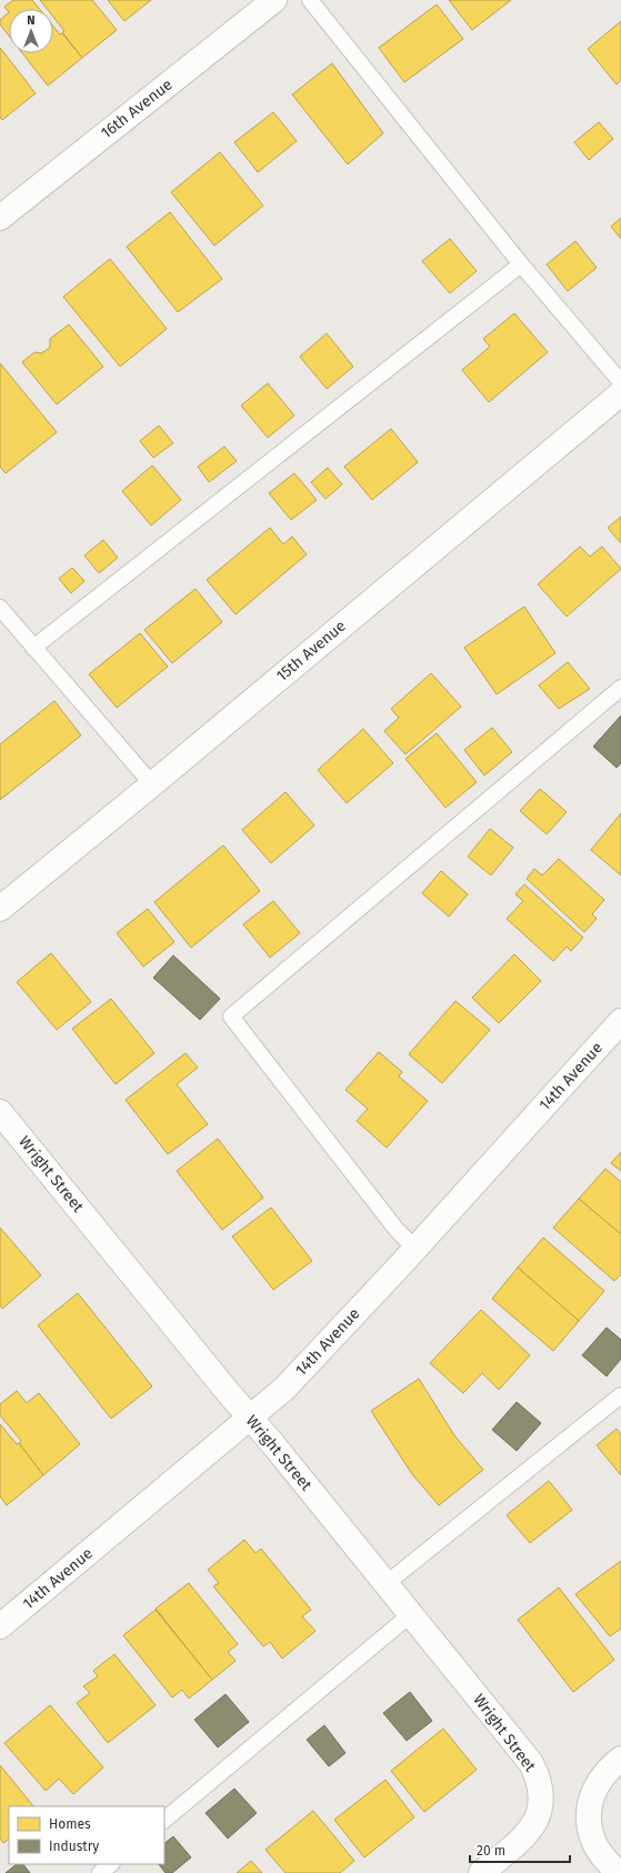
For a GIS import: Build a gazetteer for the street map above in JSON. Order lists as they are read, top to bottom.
{
  "streets": {
    "street": [
      "16th Avenue",
      "15th Avenue",
      "14th Avenue",
      "Wright Street"
    ]
  },
  "crossings": [
    ["14th Avenue", "Wright Street"]
  ],
  "legend": ["Homes", "Industry"],
  "scale_bar": "20 m",
  "north": "top"
}
